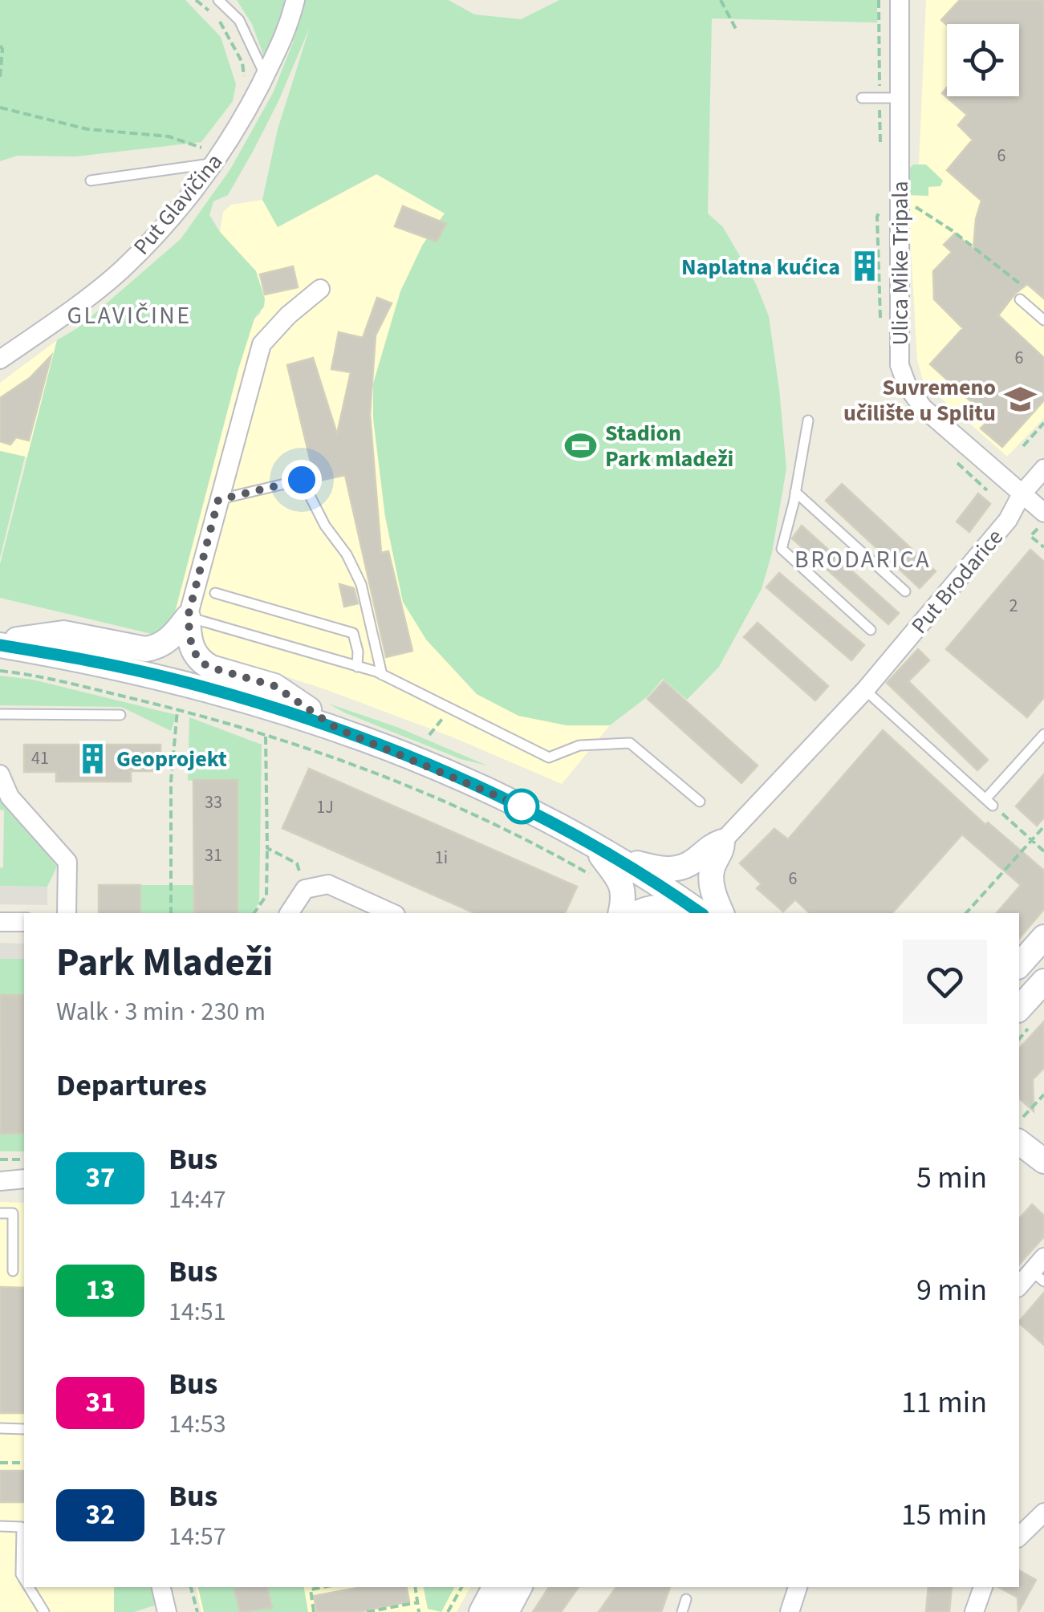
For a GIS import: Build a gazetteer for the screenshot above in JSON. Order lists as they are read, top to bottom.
{
  "streets": {
    "street": ["Put Glavičina", "Ulica Mike Tripala", "Put Brodarice"]
  },
  "crossings": [
    ["Ulica Mike Tripala", "Put Brodarice"]
  ],
  "districts": ["GLAVIČINE", "BRODARICA"],
  "places": {
    "building": ["Naplatna kućica", "Geoprojekt"],
    "school or university": ["Suvremeno učilište u Splitu"],
    "sports": ["Stadion Park mladeži"]
  },
  "lines": ["bus line 37"],
  "house_numbers": [
    "6",
    "6",
    "2",
    "41",
    "33",
    "1J",
    "31",
    "1i",
    "6"
  ],
  "page": {
    "heading": [
      ["Park Mladeži", "Walk · 3 min · 230 m"],
      "Departures"
    ],
    "list": [
      {
        "mark": "37",
        "name": "Bus",
        "note": "14:47",
        "value": "5 min"
      },
      {
        "mark": "13",
        "name": "Bus",
        "note": "14:51",
        "value": "9 min"
      },
      {
        "mark": "31",
        "name": "Bus",
        "note": "14:53",
        "value": "11 min"
      },
      {
        "mark": "32",
        "name": "Bus",
        "note": "14:57",
        "value": "15 min"
      }
    ]
  }
}
